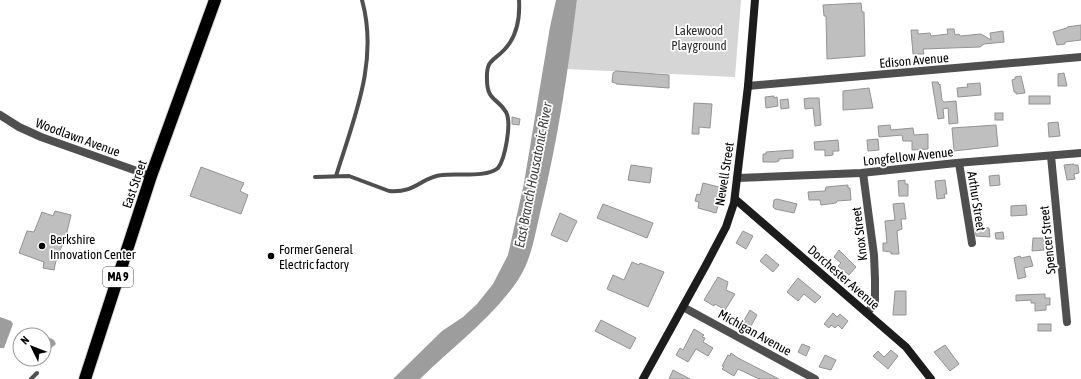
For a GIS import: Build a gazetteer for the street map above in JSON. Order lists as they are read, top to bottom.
{
  "streets": {
    "highway": ["East Street", "MA 9"],
    "street": [
      "Edison Avenue",
      "Woodlawn Avenue",
      "Longfellow Avenue",
      "Newell Street",
      "Arthur Street",
      "Knox Street",
      "Spencer Street",
      "Dorchester Avenue",
      "Michigan Avenue"
    ]
  },
  "crossings": [
    ["Edison Avenue", "Newell Street"],
    ["Woodlawn Avenue", "East Street"],
    ["Longfellow Avenue", "Newell Street"],
    ["Longfellow Avenue", "Arthur Street"],
    ["Longfellow Avenue", "Knox Street"],
    ["Longfellow Avenue", "Spencer Street"],
    ["Newell Street", "Dorchester Avenue"],
    ["Newell Street", "Michigan Avenue"],
    ["Knox Street", "Dorchester Avenue"]
  ],
  "water": ["East Branch Housatonic River"],
  "parks": ["Lakewood Playground"],
  "places": ["Berkshire Innovation Center", "Former General Electric factory"],
  "north": "top left"
}
